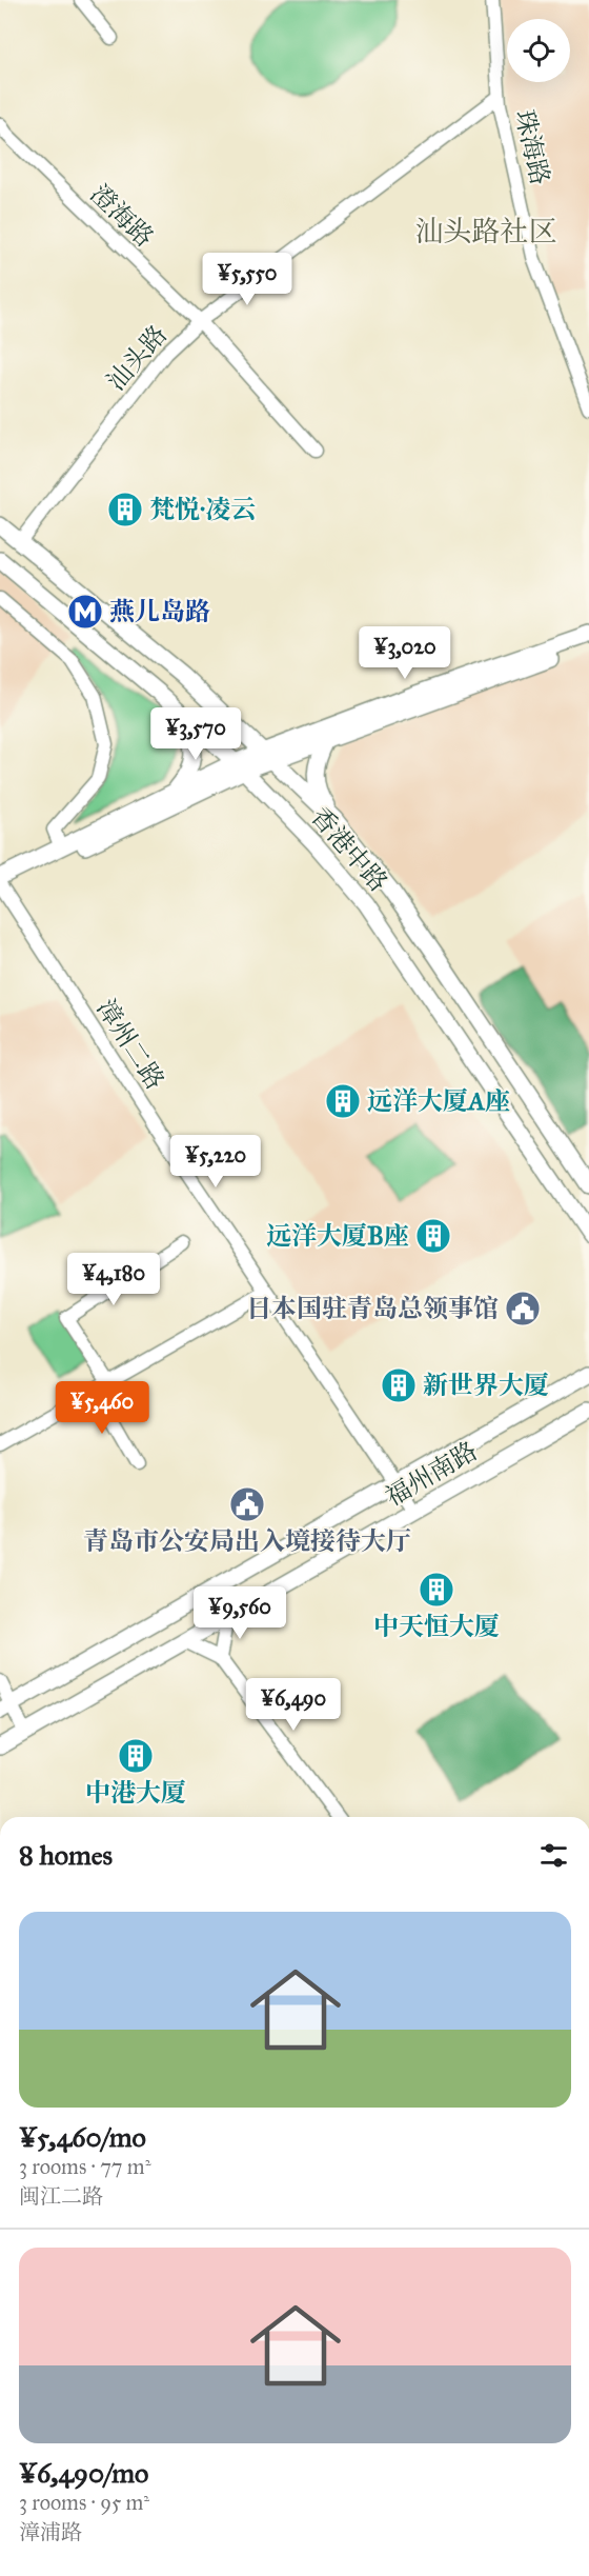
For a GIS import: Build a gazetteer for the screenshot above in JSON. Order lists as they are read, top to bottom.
{
  "streets": {
    "main road": ["香港中路", "福州南路"],
    "street": [
      "珠海路",
      "澄海路",
      "汕头路",
      "漳州二路"
    ]
  },
  "crossings": [
    ["珠海路", "汕头路"],
    ["澄海路", "汕头路"],
    ["汕头路", "香港中路"],
    ["漳州二路", "福州南路"]
  ],
  "districts": ["汕头路社区"],
  "places": {
    "building": [
      "梵悦·凌云",
      "远洋大厦A座",
      "远洋大厦B座",
      "新世界大厦",
      "中天恒大厦",
      "中港大厦"
    ],
    "metro station": ["燕儿岛路"],
    "public building": ["日本国驻青岛总领事馆", "青岛市公安局出入境接待大厅"]
  },
  "page": {
    "price": [
      "¥5,550",
      "¥3,020",
      "¥3,570",
      "¥5,220",
      "¥4,180",
      "¥5,460",
      "¥9,560",
      "¥6,490"
    ],
    "heading": "8 homes",
    "list": [
      {
        "name": "¥5,460/mo",
        "note": "3 rooms · 77 m² · 闽江二路"
      },
      {
        "name": "¥6,490/mo",
        "note": "3 rooms · 95 m² · 漳浦路"
      }
    ]
  }
}
